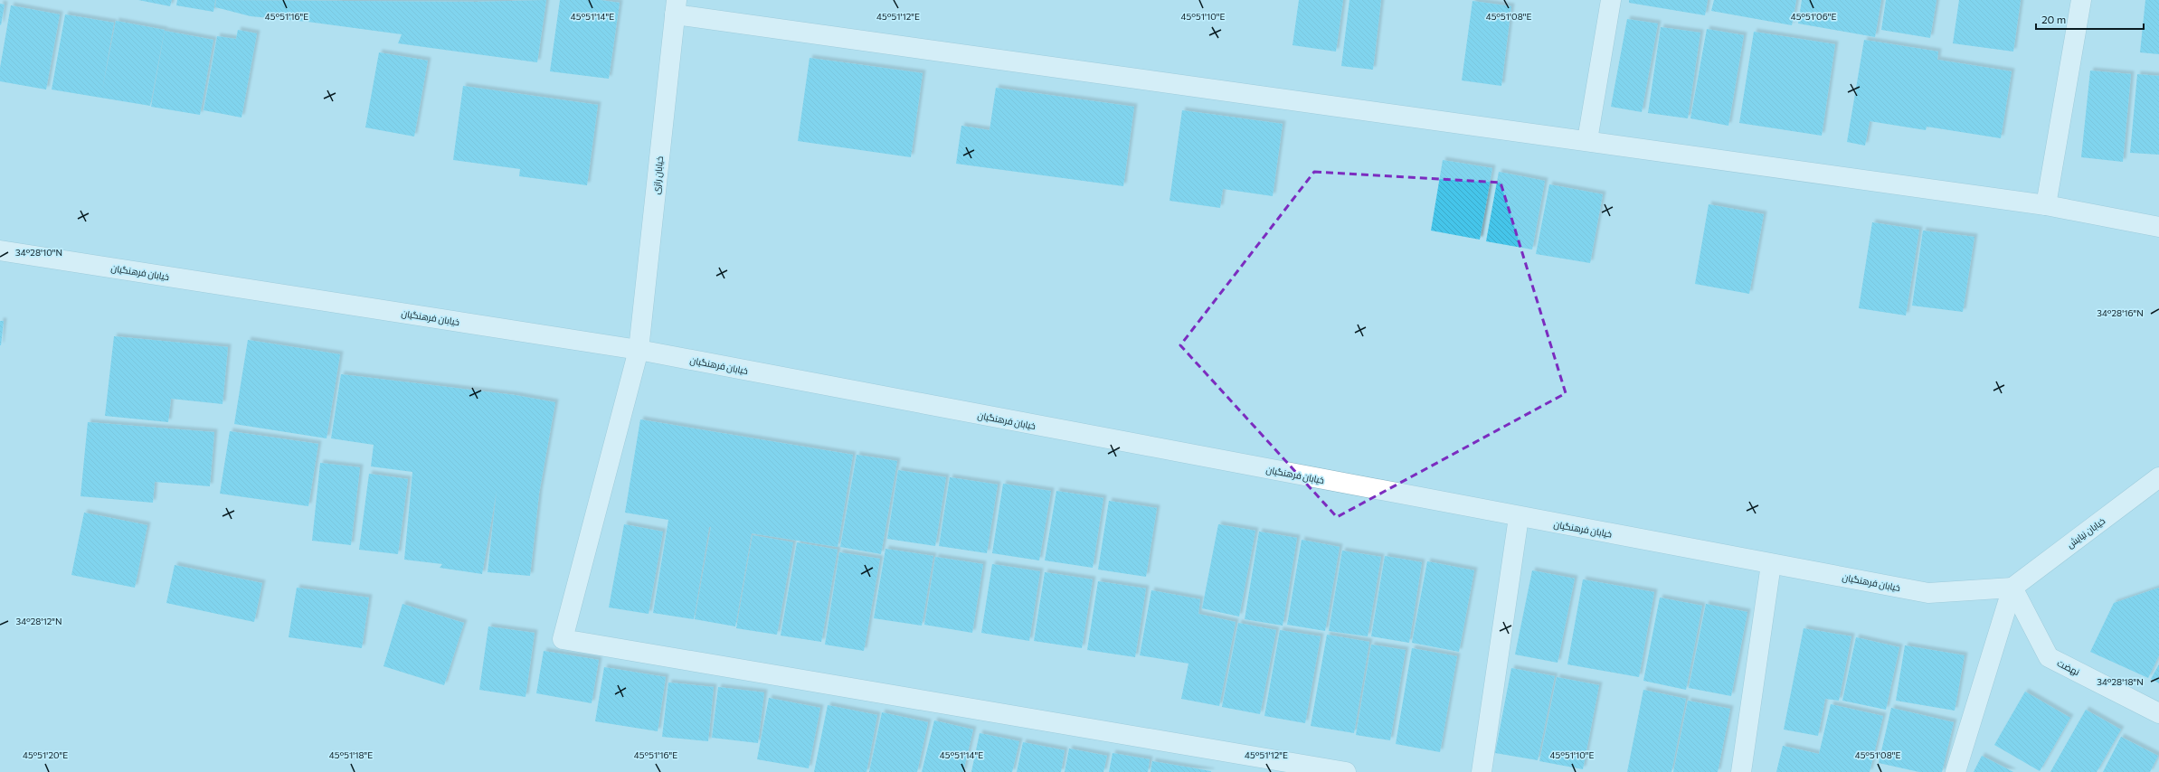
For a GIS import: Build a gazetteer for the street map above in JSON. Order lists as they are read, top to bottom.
{
  "streets": {
    "street": [
      "خیابان رازی",
      "خیابان فرهنگیان",
      "خیابان نیایش",
      "نهضت"
    ]
  },
  "crossings": [
    ["خیابان رازی", "خیابان فرهنگیان"],
    ["خیابان فرهنگیان", "خیابان نیایش"],
    ["خیابان فرهنگیان", "نهضت"],
    ["خیابان نیایش", "نهضت"]
  ],
  "scale_bar": "20 m",
  "coordinates": [
    "45°51'12\"E",
    "45°51'10\"E",
    "45°51'08\"E",
    "45°51'06\"E",
    "45°51'16\"E",
    "45°51'14\"E",
    "34°28'10\"N",
    "34°28'16\"N",
    "34°28'12\"N",
    "34°28'18\"N",
    "45°51'20\"E",
    "45°51'18\"E"
  ]
}
